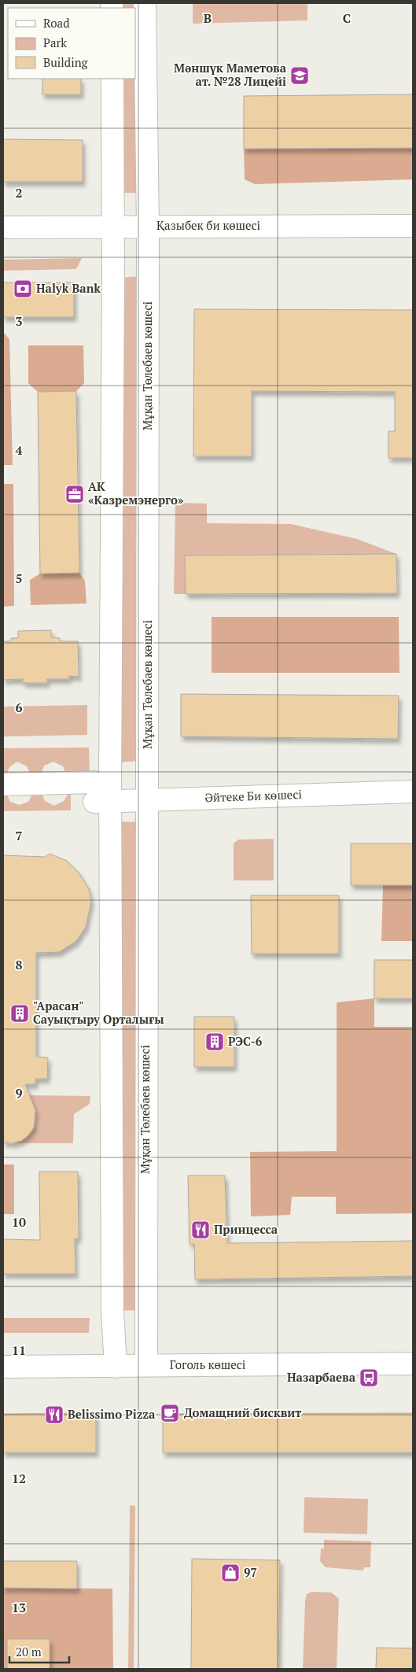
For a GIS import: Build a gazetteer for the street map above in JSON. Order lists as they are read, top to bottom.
{
  "streets": {
    "street": [
      "Қазыбек би көшесі",
      "Мұқан Төлебаев көшесі",
      "Әйтеке Би көшесі",
      "Гоголь көшесі"
    ]
  },
  "crossings": [
    ["Қазыбек би көшесі", "Мұқан Төлебаев көшесі"],
    ["Мұқан Төлебаев көшесі", "Әйтеке Би көшесі"],
    ["Мұқан Төлебаев көшесі", "Гоголь көшесі"]
  ],
  "places": {
    "school or university": ["Мәншүк Маметова ат. №28 Лицейі"],
    "bank": ["Halyk Bank"],
    "office": ["АК «Казремэнерго»"],
    "building": ["\"Арасан\" Сауықтыру Орталығы", "РЭС-6"],
    "restaurant": ["Принцесса", "Belissimo Pizza"],
    "bus stop": ["Назарбаева"],
    "cafe": ["Домащний бисквит"],
    "shop": ["97"]
  },
  "legend": ["Road", "Park", "Building"],
  "scale_bar": "20 m",
  "grid": {
    "columns": ["B", "C"],
    "rows": [
      "2",
      "3",
      "4",
      "5",
      "6",
      "7",
      "8",
      "9",
      "10",
      "11",
      "12",
      "13"
    ]
  }
}
